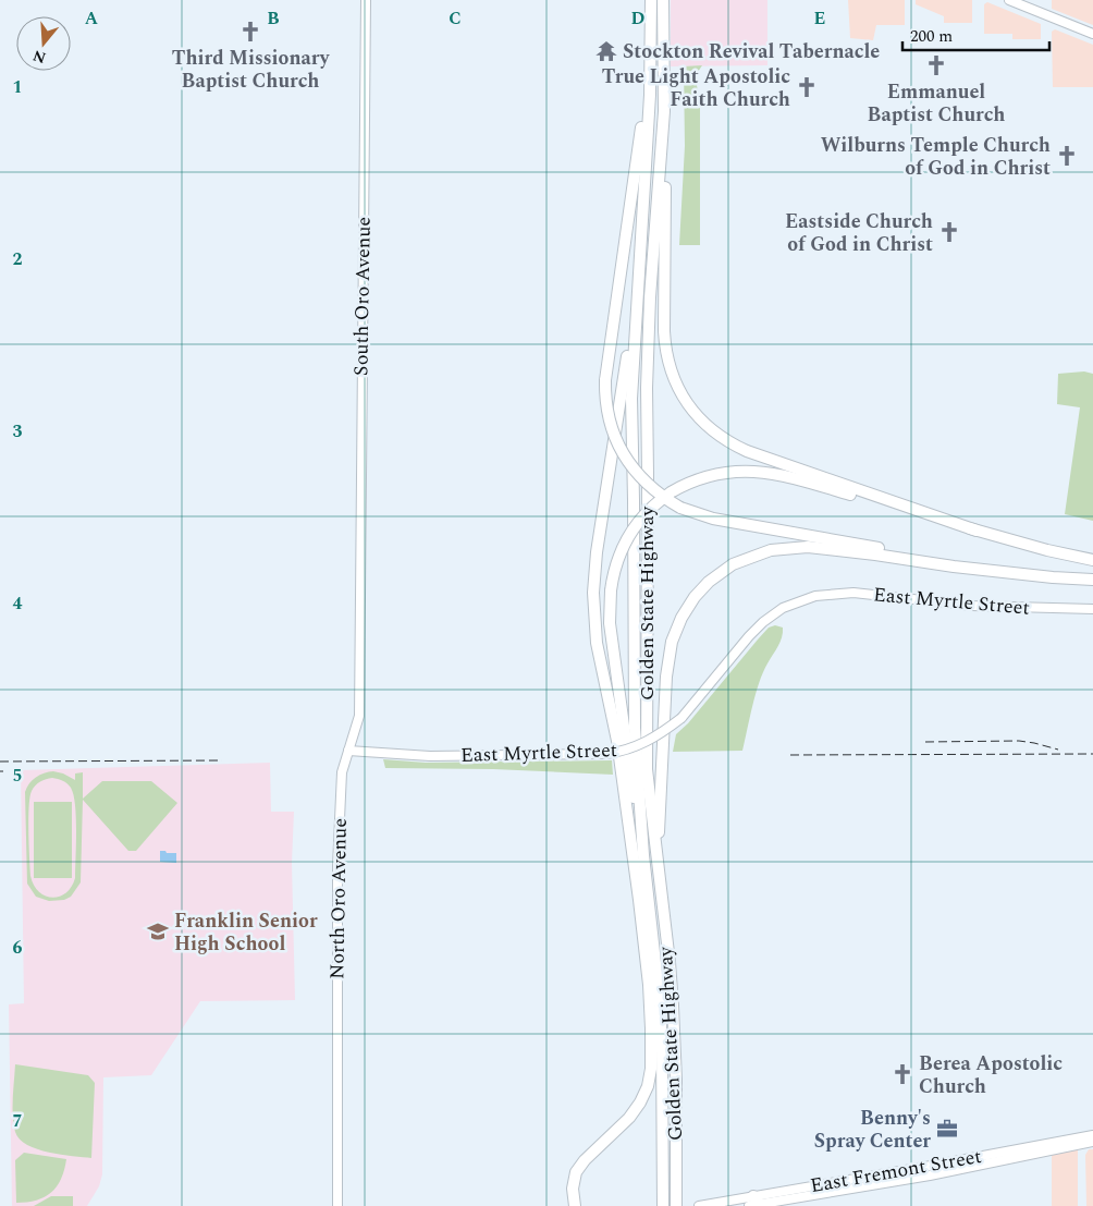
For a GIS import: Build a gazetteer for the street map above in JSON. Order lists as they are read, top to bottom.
{
  "streets": {
    "highway": ["Golden State Highway"],
    "street": [
      "South Oro Avenue",
      "East Myrtle Street",
      "North Oro Avenue",
      "East Fremont Street"
    ]
  },
  "crossings": [
    ["South Oro Avenue", "North Oro Avenue"],
    ["East Myrtle Street", "North Oro Avenue"]
  ],
  "places": {
    "church": [
      "Third Missionary Baptist Church",
      "Emmanuel Baptist Church",
      "True Light Apostolic Faith Church",
      "Wilburns Temple Church of God in Christ",
      "Eastside Church of God in Christ",
      "Berea Apostolic Church"
    ],
    "temple": ["Stockton Revival Tabernacle"],
    "school or university": ["Franklin Senior High School"],
    "office": ["Benny's Spray Center"]
  },
  "scale_bar": "200 m",
  "north": "bottom",
  "grid": {
    "columns": [
      "A",
      "B",
      "C",
      "D",
      "E"
    ],
    "rows": [
      "1",
      "2",
      "3",
      "4",
      "5",
      "6",
      "7"
    ]
  }
}
